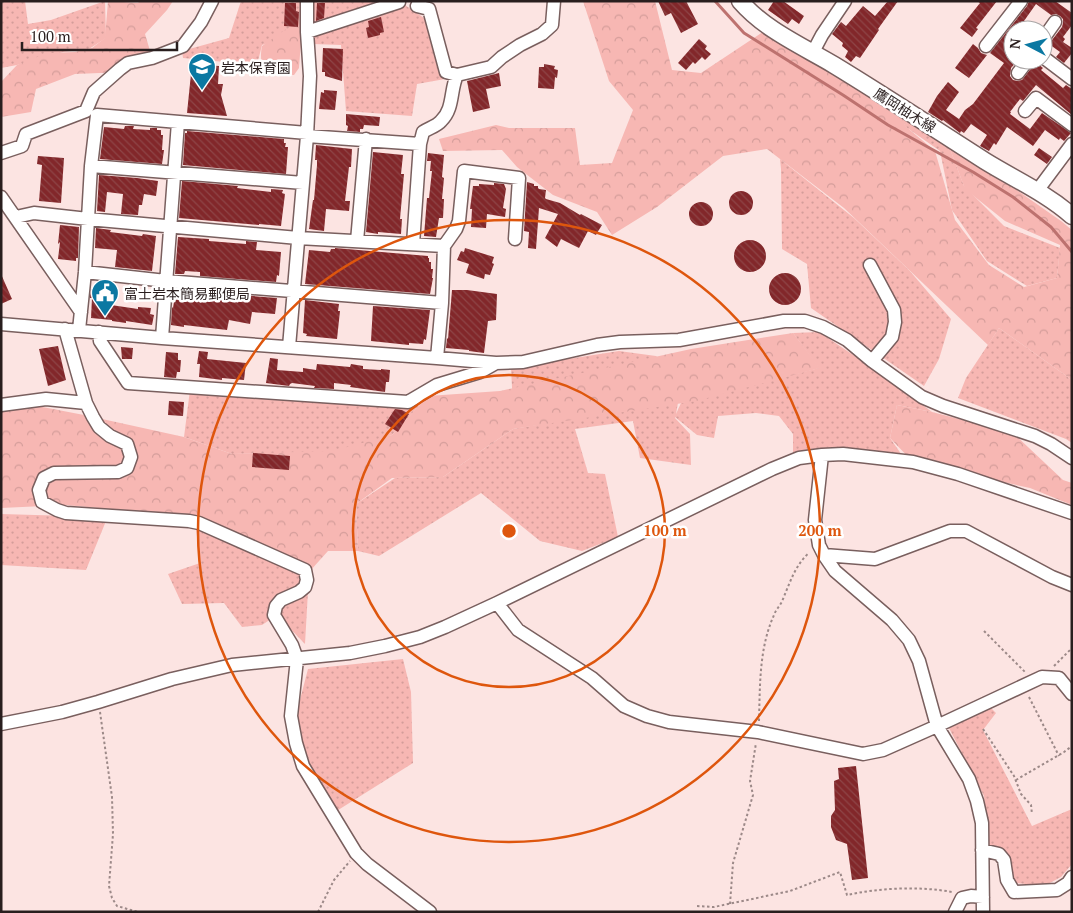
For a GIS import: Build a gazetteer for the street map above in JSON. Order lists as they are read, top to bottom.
{
  "streets": {
    "main road": ["鷹岡柚木線"]
  },
  "places": {
    "school or university": ["岩本保育園"],
    "public building": ["富士岩本簡易郵便局"]
  },
  "scale_bar": "100 m",
  "north": "left",
  "rings": ["100 m", "200 m"]
}
